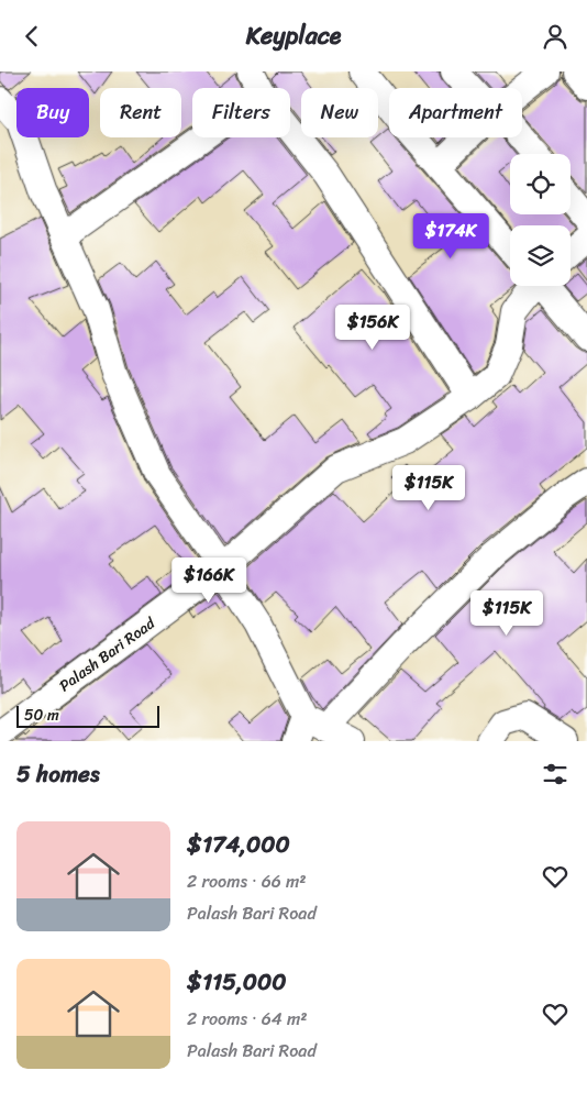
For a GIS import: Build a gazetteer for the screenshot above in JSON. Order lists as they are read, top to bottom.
{
  "streets": {
    "street": ["Palash Bari Road"]
  },
  "scale_bar": "50 m",
  "page": {
    "header": "Keyplace",
    "chip": [
      "Buy",
      "Rent",
      "Filters",
      "New",
      "Apartment"
    ],
    "price": [
      "$174K",
      "$156K",
      "$115K",
      "$166K",
      "$115K"
    ],
    "scale": "50 m",
    "heading": "5 homes",
    "list": [
      {
        "name": "$174,000",
        "note": "2 rooms · 66 m² · Palash Bari Road"
      },
      {
        "name": "$115,000",
        "note": "2 rooms · 64 m² · Palash Bari Road"
      }
    ]
  }
}
